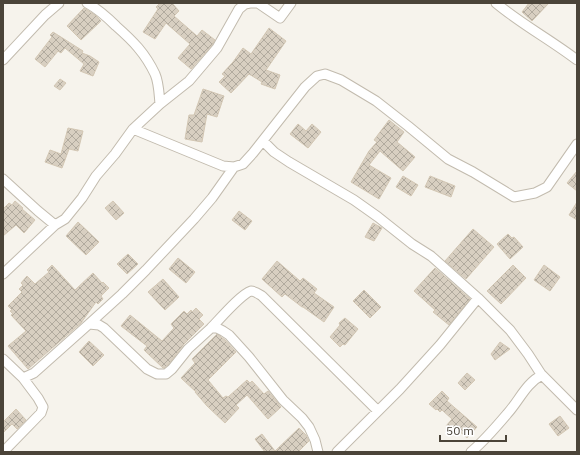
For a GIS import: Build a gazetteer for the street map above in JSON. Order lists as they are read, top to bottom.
{
  "scale_bar": "50 m"
}
